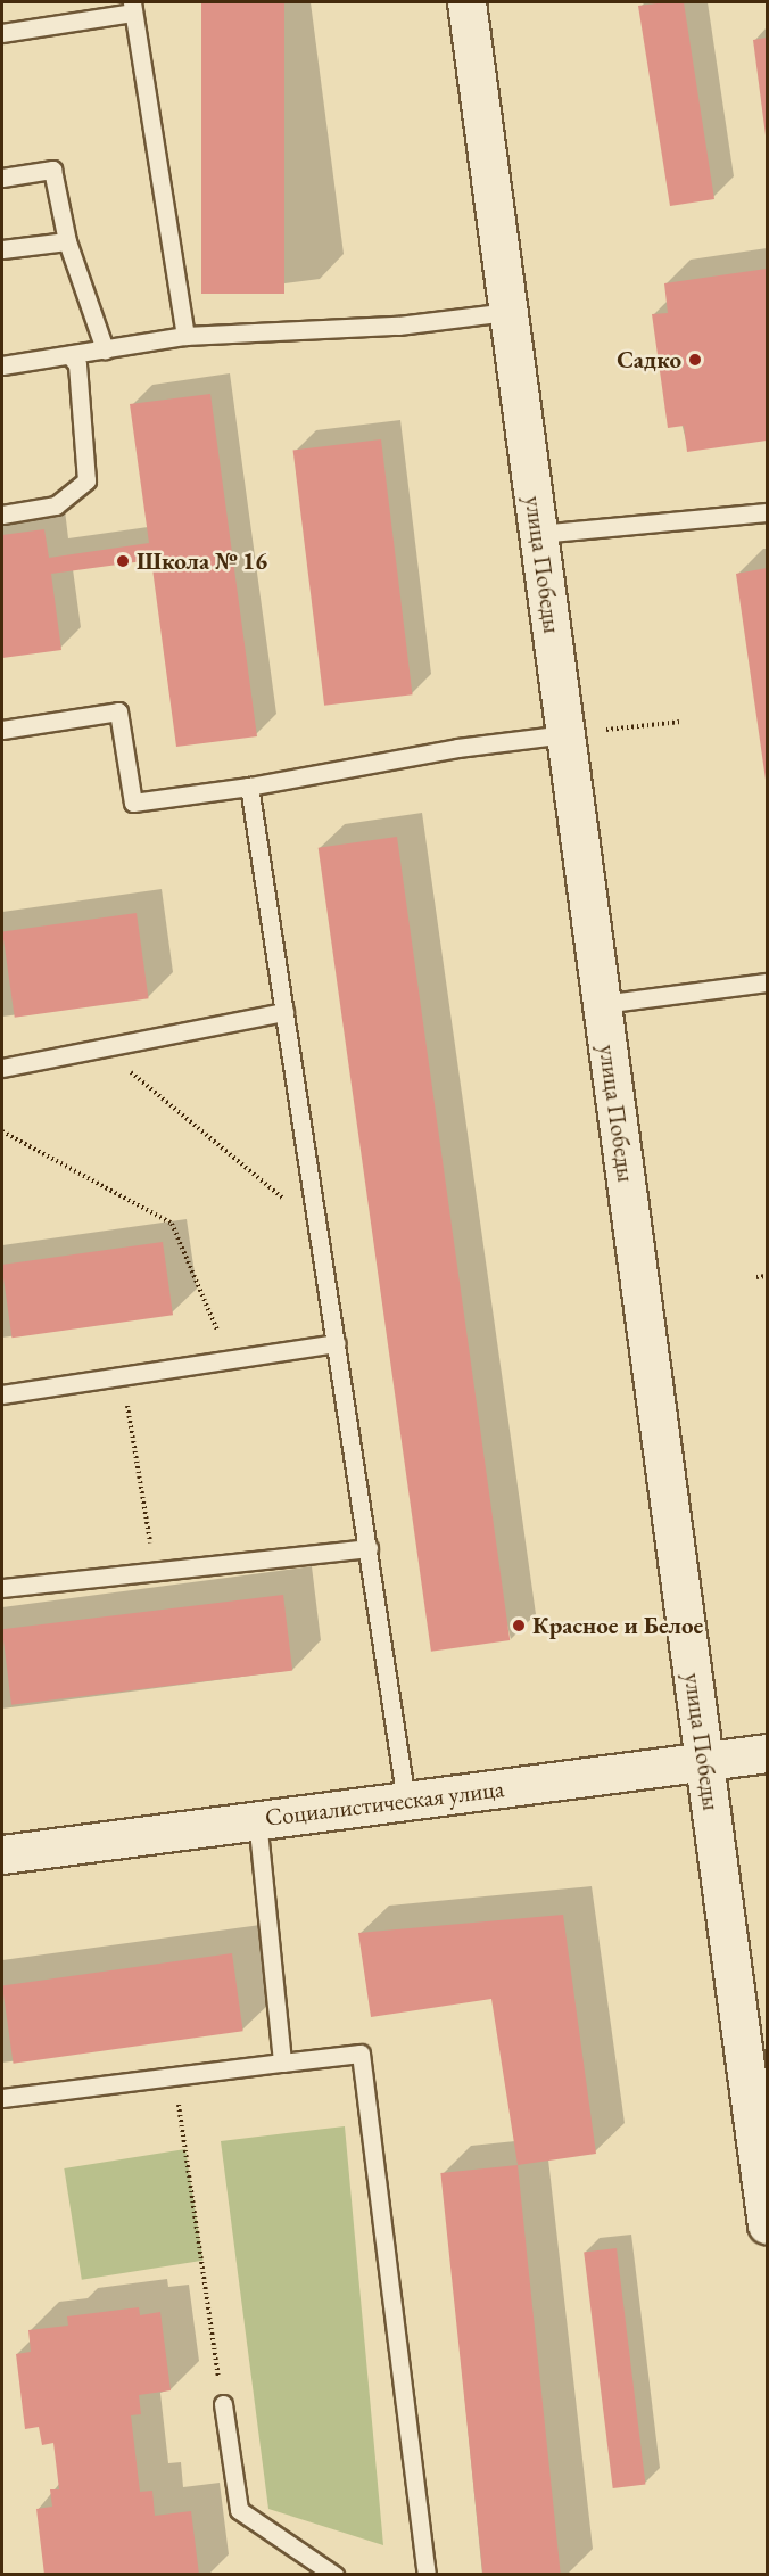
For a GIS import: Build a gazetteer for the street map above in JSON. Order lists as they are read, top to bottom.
{
  "streets": {
    "street": ["улица Победы", "Социалистическая улица"]
  },
  "crossings": [
    ["улица Победы", "Социалистическая улица"]
  ],
  "places": ["Садко", "Школа № 16", "Красное и Белое"]
}
